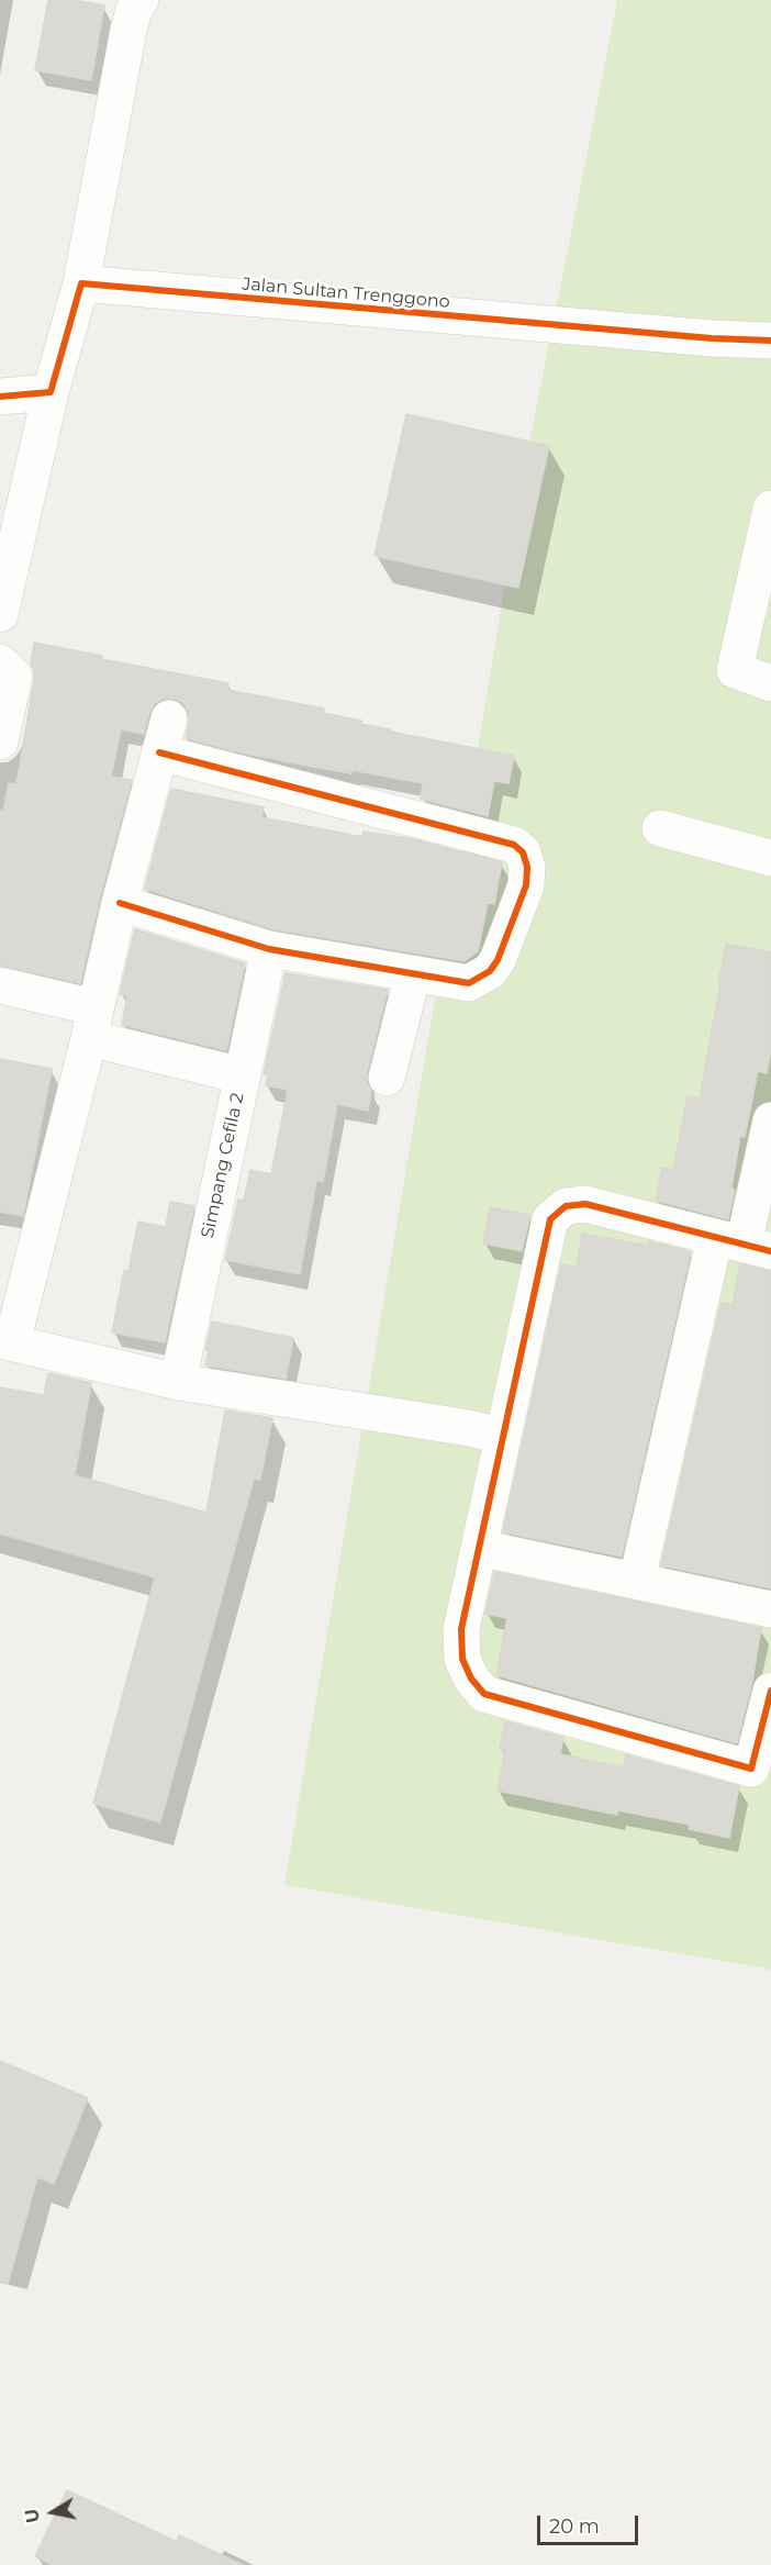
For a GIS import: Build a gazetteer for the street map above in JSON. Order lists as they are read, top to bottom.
{
  "streets": {
    "street": ["Jalan Sultan Trenggono", "Simpang Cefila 2"]
  },
  "scale_bar": "20 m",
  "north": "left"
}
